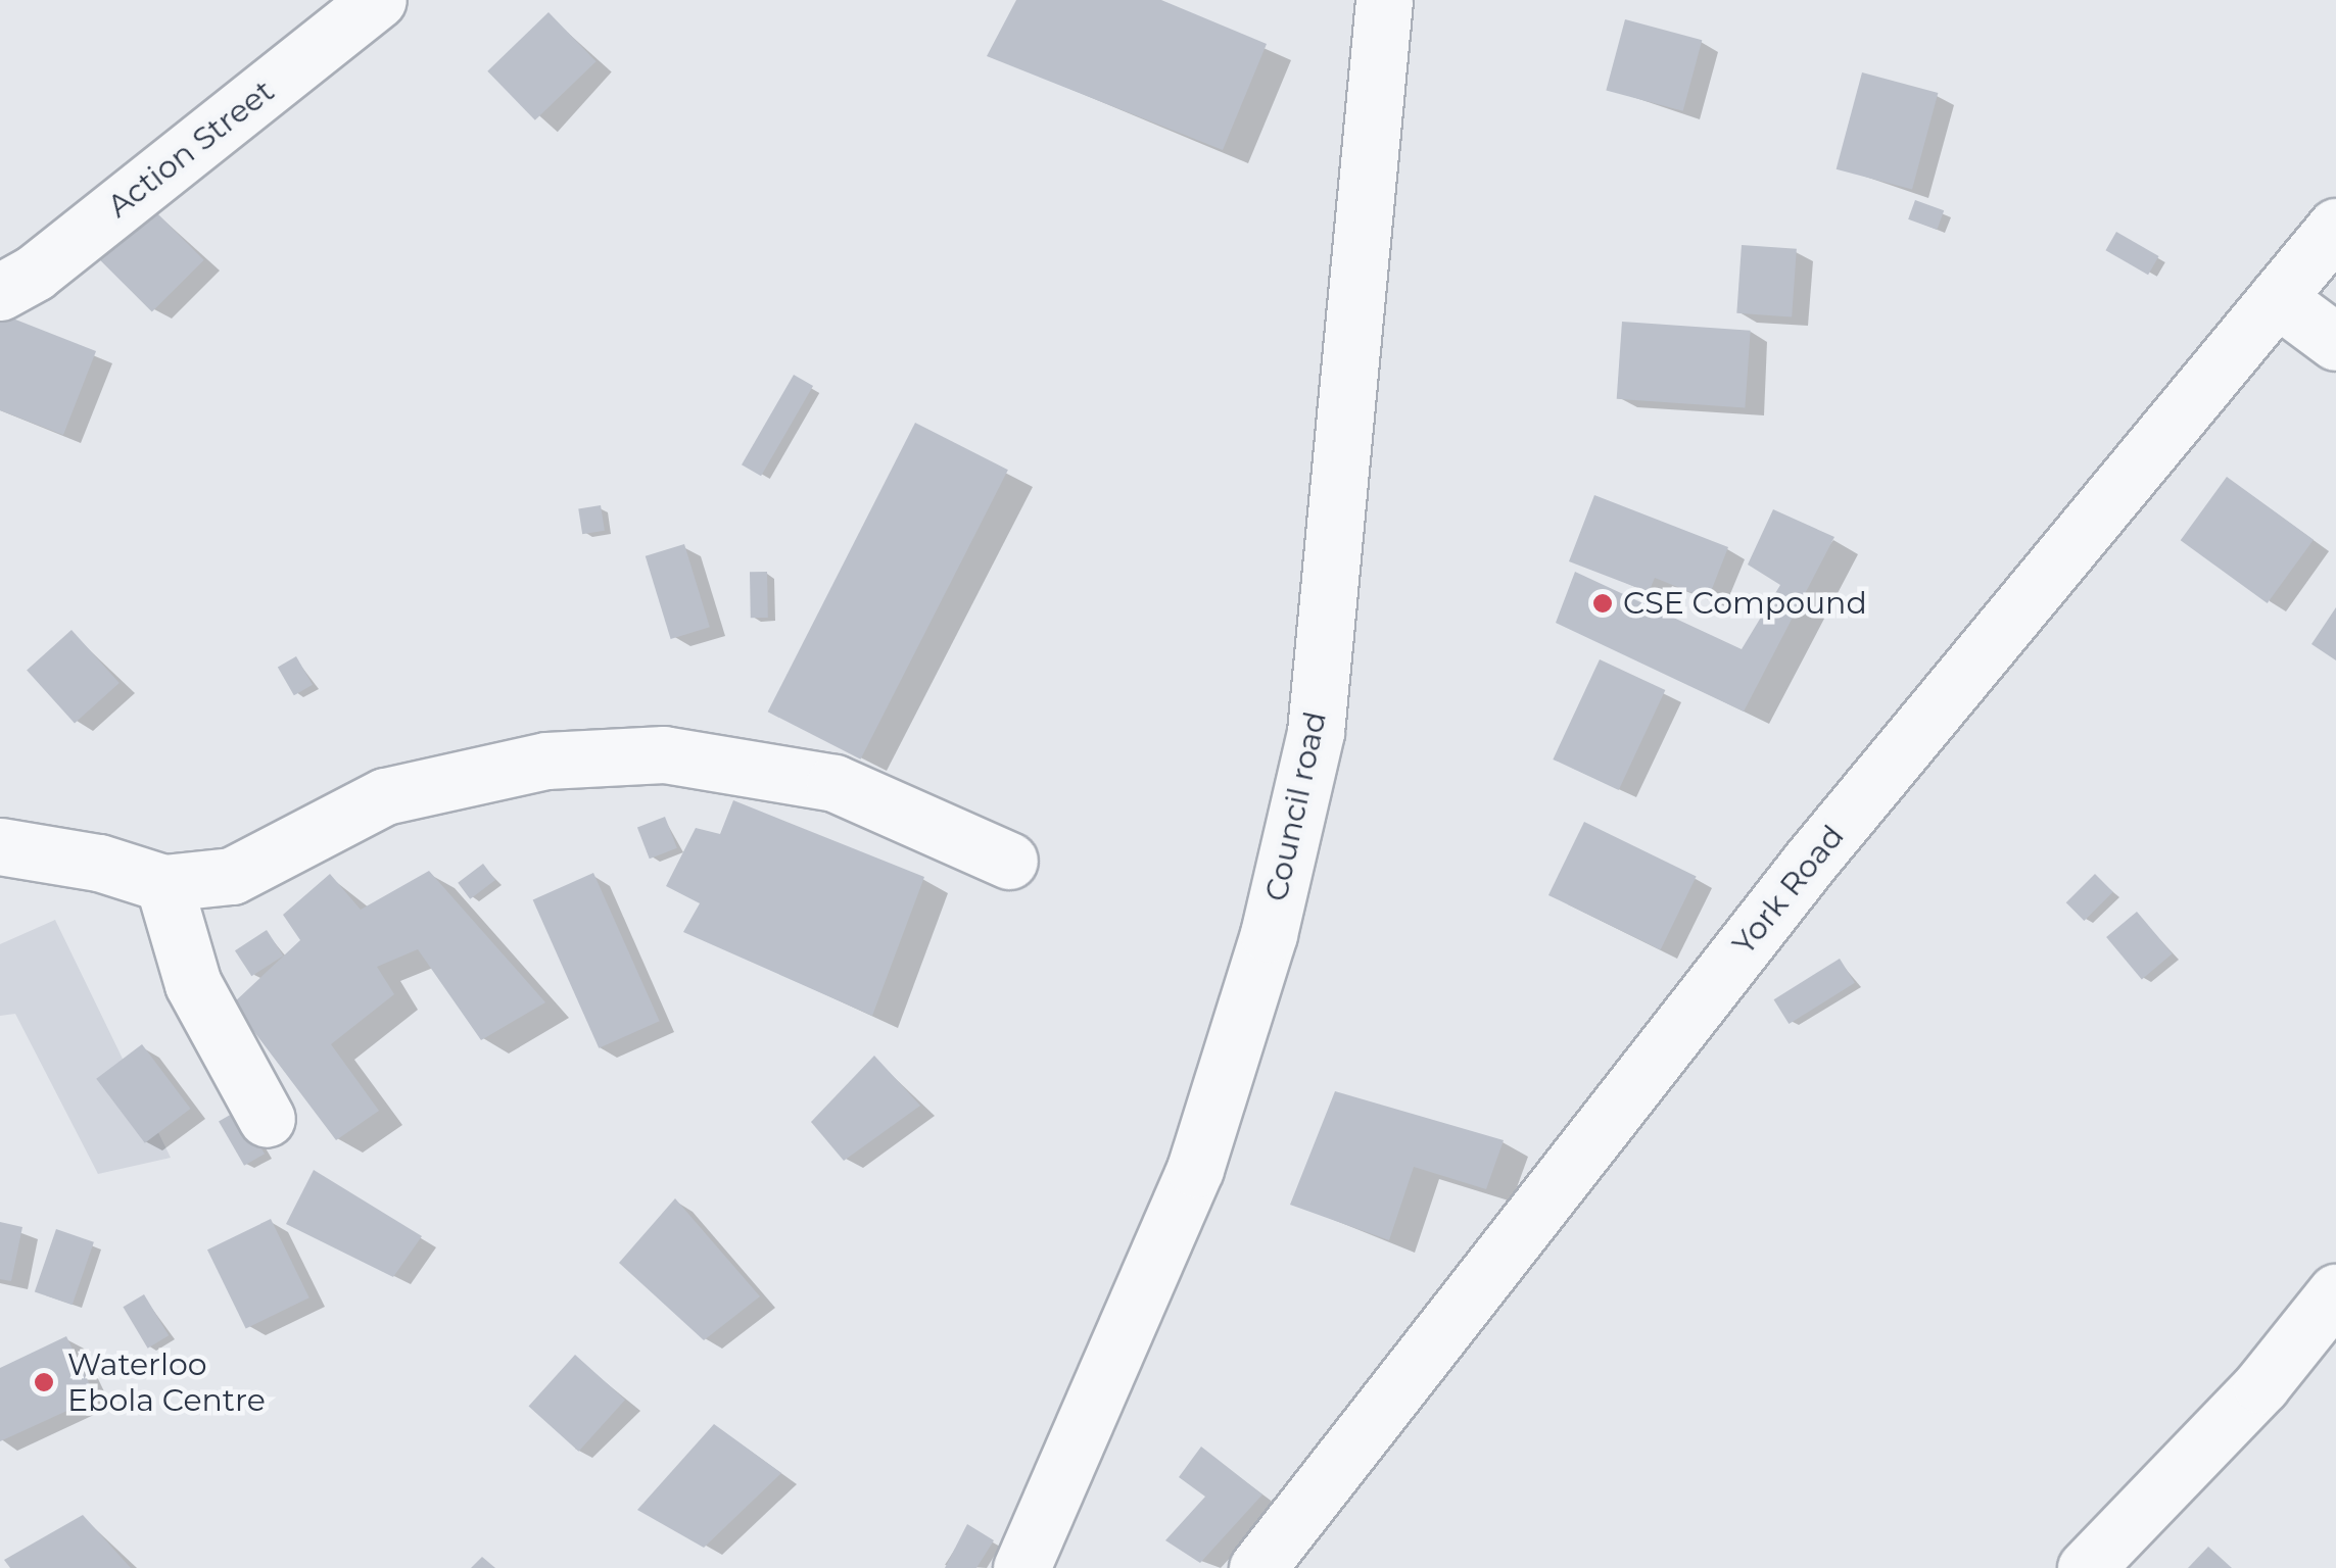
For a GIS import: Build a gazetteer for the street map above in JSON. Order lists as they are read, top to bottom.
{
  "streets": {
    "street": ["Action Street", "Council road", "York Road"]
  },
  "places": ["CSE Compound", "Waterloo Ebola Centre"]
}
